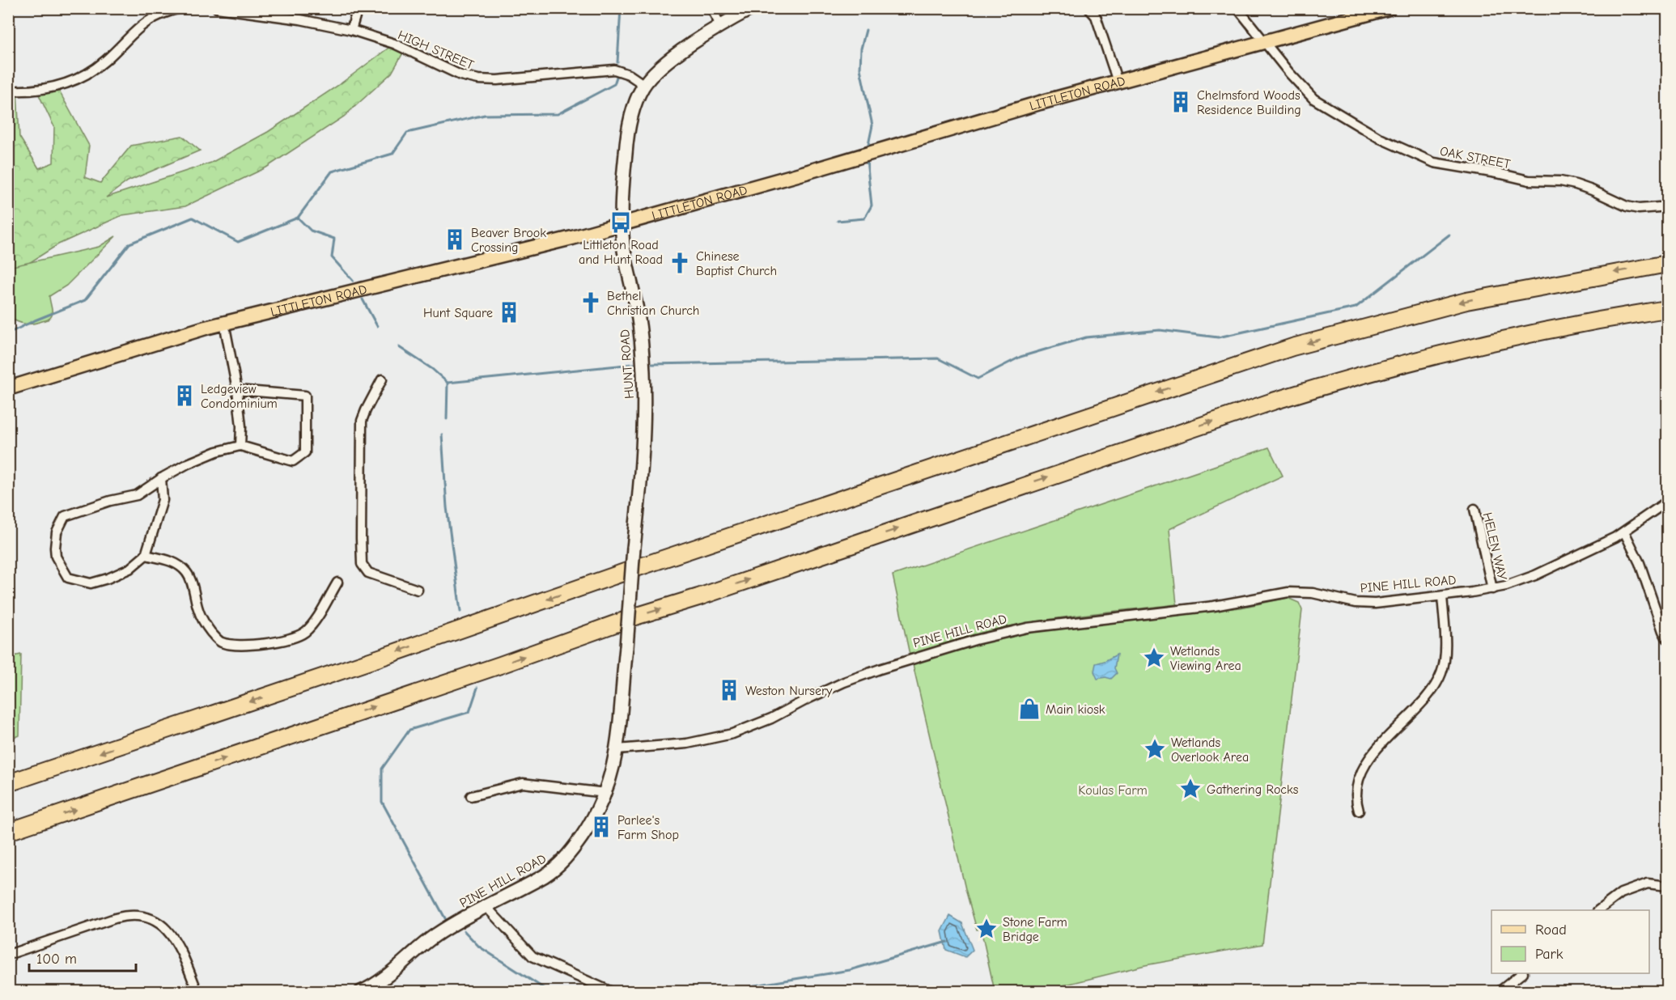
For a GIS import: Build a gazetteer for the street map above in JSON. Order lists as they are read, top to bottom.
{
  "streets": {
    "main road": ["LITTLETON ROAD"],
    "street": [
      "HIGH STREET",
      "OAK STREET",
      "HUNT ROAD",
      "HELEN WAY",
      "PINE HILL ROAD"
    ]
  },
  "crossings": [
    ["HIGH STREET", "HUNT ROAD"],
    ["LITTLETON ROAD", "OAK STREET"],
    ["LITTLETON ROAD", "HUNT ROAD"],
    ["HUNT ROAD", "PINE HILL ROAD"],
    ["HELEN WAY", "PINE HILL ROAD"]
  ],
  "parks": ["Koulas Farm"],
  "places": {
    "building": [
      "Chelmsford Woods Residence Building",
      "Beaver Brook Crossing",
      "Hunt Square",
      "Ledgeview Condominium",
      "Weston Nursery",
      "Parlee's Farm Shop"
    ],
    "bus stop": ["Littleton Road and Hunt Road"],
    "church": ["Chinese Baptist Church", "Bethel Christian Church"],
    "place": [
      "Wetlands Viewing Area",
      "Wetlands Overlook Area",
      "Gathering Rocks",
      "Stone Farm Bridge"
    ],
    "shop": ["Main kiosk"]
  },
  "legend": ["Road", "Park"],
  "scale_bar": "100 m"
}
